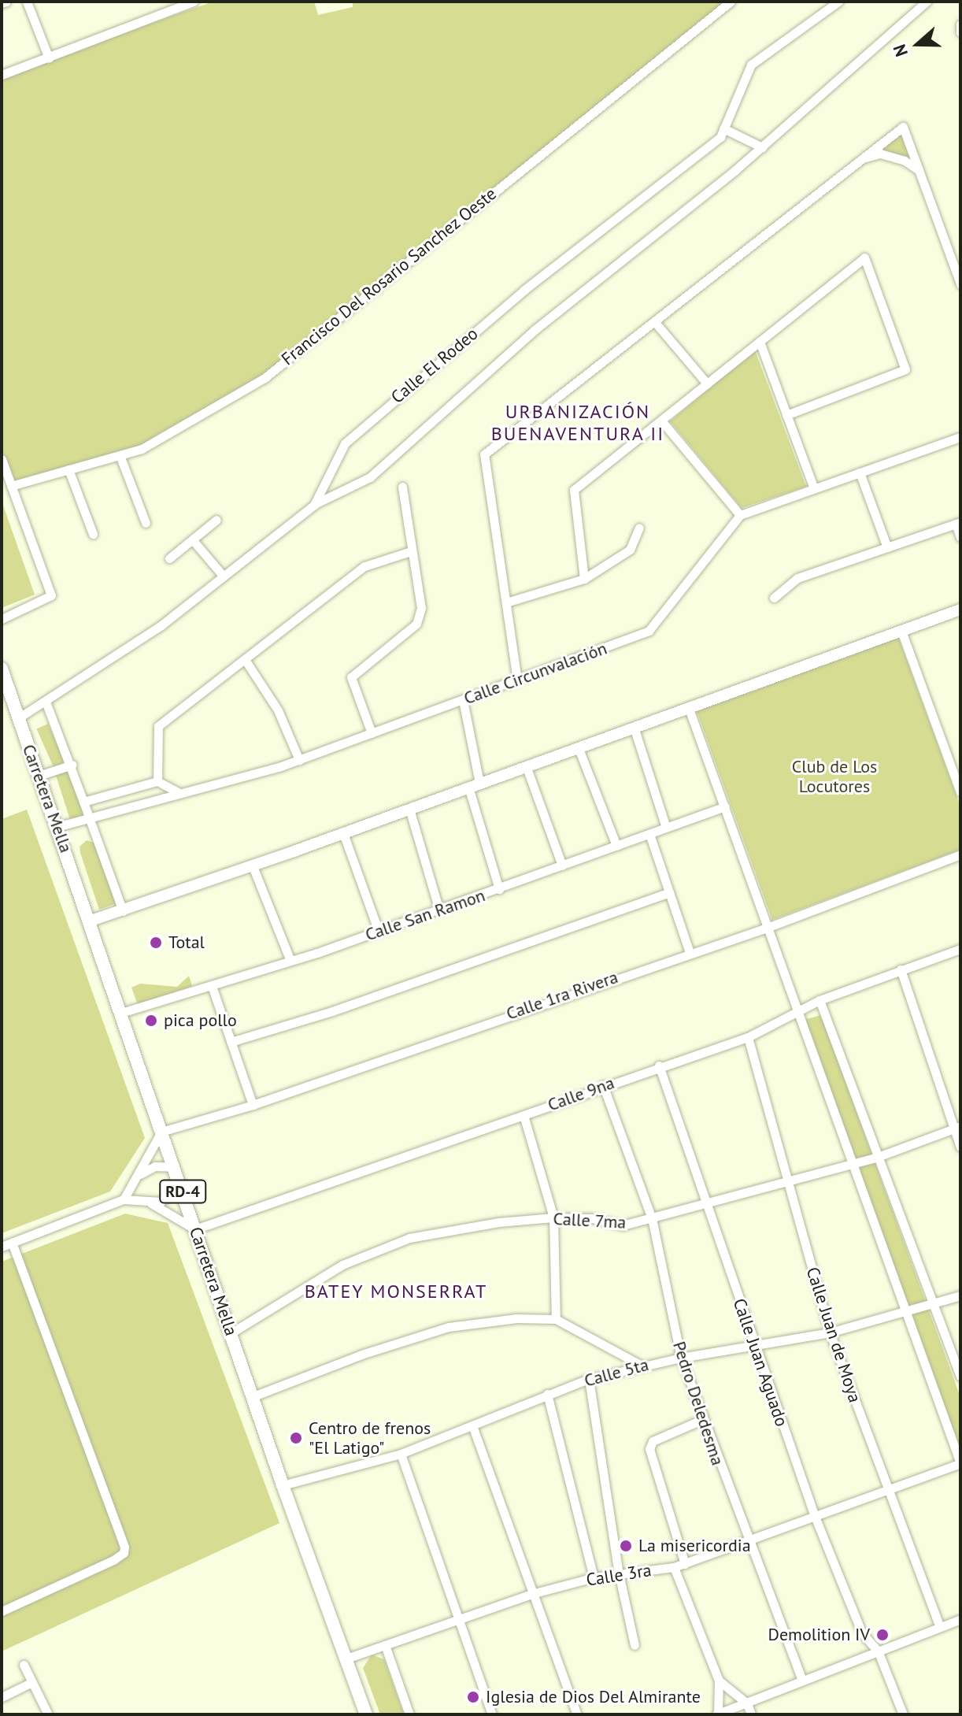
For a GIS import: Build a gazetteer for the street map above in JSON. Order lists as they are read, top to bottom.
{
  "streets": {
    "main road": ["Carretera Mella", "RD-4"],
    "street": [
      "Francisco Del Rosario Sanchez Oeste",
      "Calle El Rodeo",
      "Calle Circunvalación",
      "Calle San Ramon",
      "Calle 1ra Rivera",
      "Calle 9na",
      "Calle 7ma",
      "Calle Juan de Moya",
      "Calle Juan Aguado",
      "Calle 5ta",
      "Pedro Deledesma",
      "Calle 3ra"
    ]
  },
  "crossings": [
    ["Calle El Rodeo", "Carretera Mella"],
    ["Calle Circunvalación", "Carretera Mella"],
    ["Carretera Mella", "Calle San Ramon"],
    ["Carretera Mella", "Calle 1ra Rivera"],
    ["Carretera Mella", "Calle 9na"],
    ["Carretera Mella", "Calle 7ma"],
    ["Carretera Mella", "Calle 5ta"],
    ["Carretera Mella", "Calle 3ra"],
    ["Calle 9na", "Calle Juan de Moya"],
    ["Calle 9na", "Calle Juan Aguado"],
    ["Calle 9na", "Pedro Deledesma"],
    ["Calle 7ma", "Calle Juan de Moya"],
    ["Calle 7ma", "Calle Juan Aguado"],
    ["Calle 7ma", "Pedro Deledesma"],
    ["Calle Juan de Moya", "Calle 5ta"],
    ["Calle Juan de Moya", "Calle 3ra"],
    ["Calle Juan Aguado", "Calle 5ta"],
    ["Calle Juan Aguado", "Calle 3ra"],
    ["Calle 5ta", "Pedro Deledesma"],
    ["Pedro Deledesma", "Calle 3ra"]
  ],
  "districts": ["URBANIZACIÓN BUENAVENTURA II", "BATEY MONSERRAT"],
  "parks": ["Club de Los Locutores"],
  "places": [
    "Total",
    "pica pollo",
    "Centro de frenos \"El Latigo\"",
    "La misericordia",
    "Demolition IV",
    "Iglesia de Dios Del Almirante"
  ],
  "north": "left"
}
